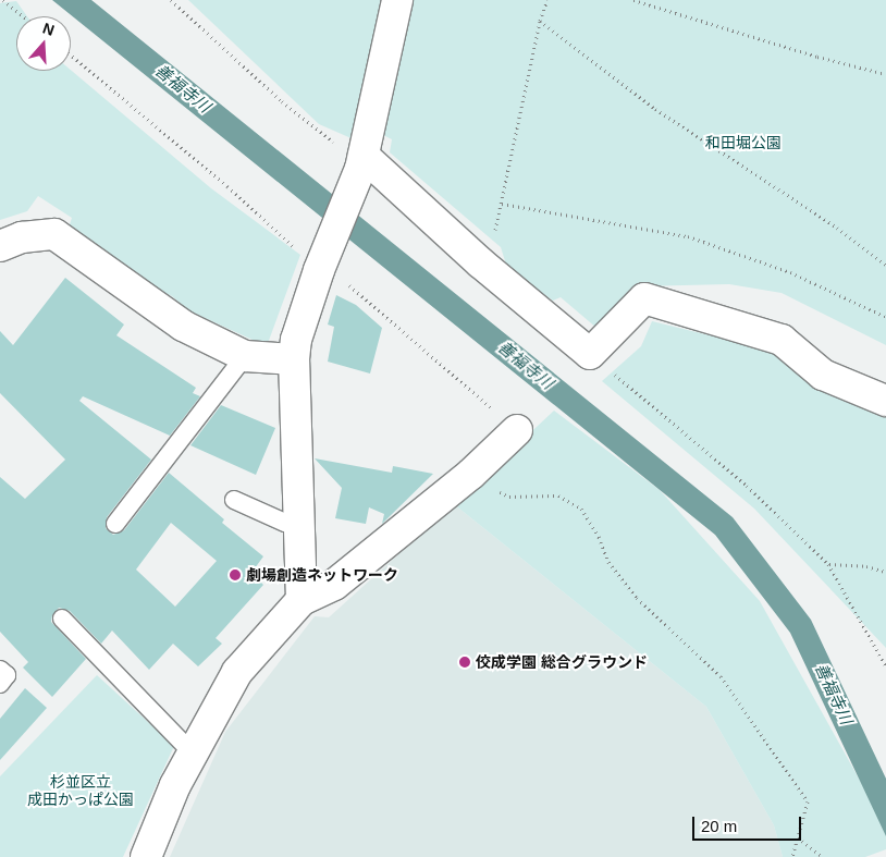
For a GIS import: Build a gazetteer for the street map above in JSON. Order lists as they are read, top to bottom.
{
  "water": ["善福寺川"],
  "parks": ["和田堀公園", "杉並区立 成田かっぱ公園"],
  "places": ["劇場創造ネットワーク", "佼成学園 総合グラウンド"],
  "scale_bar": "20 m",
  "north": "top"
}
